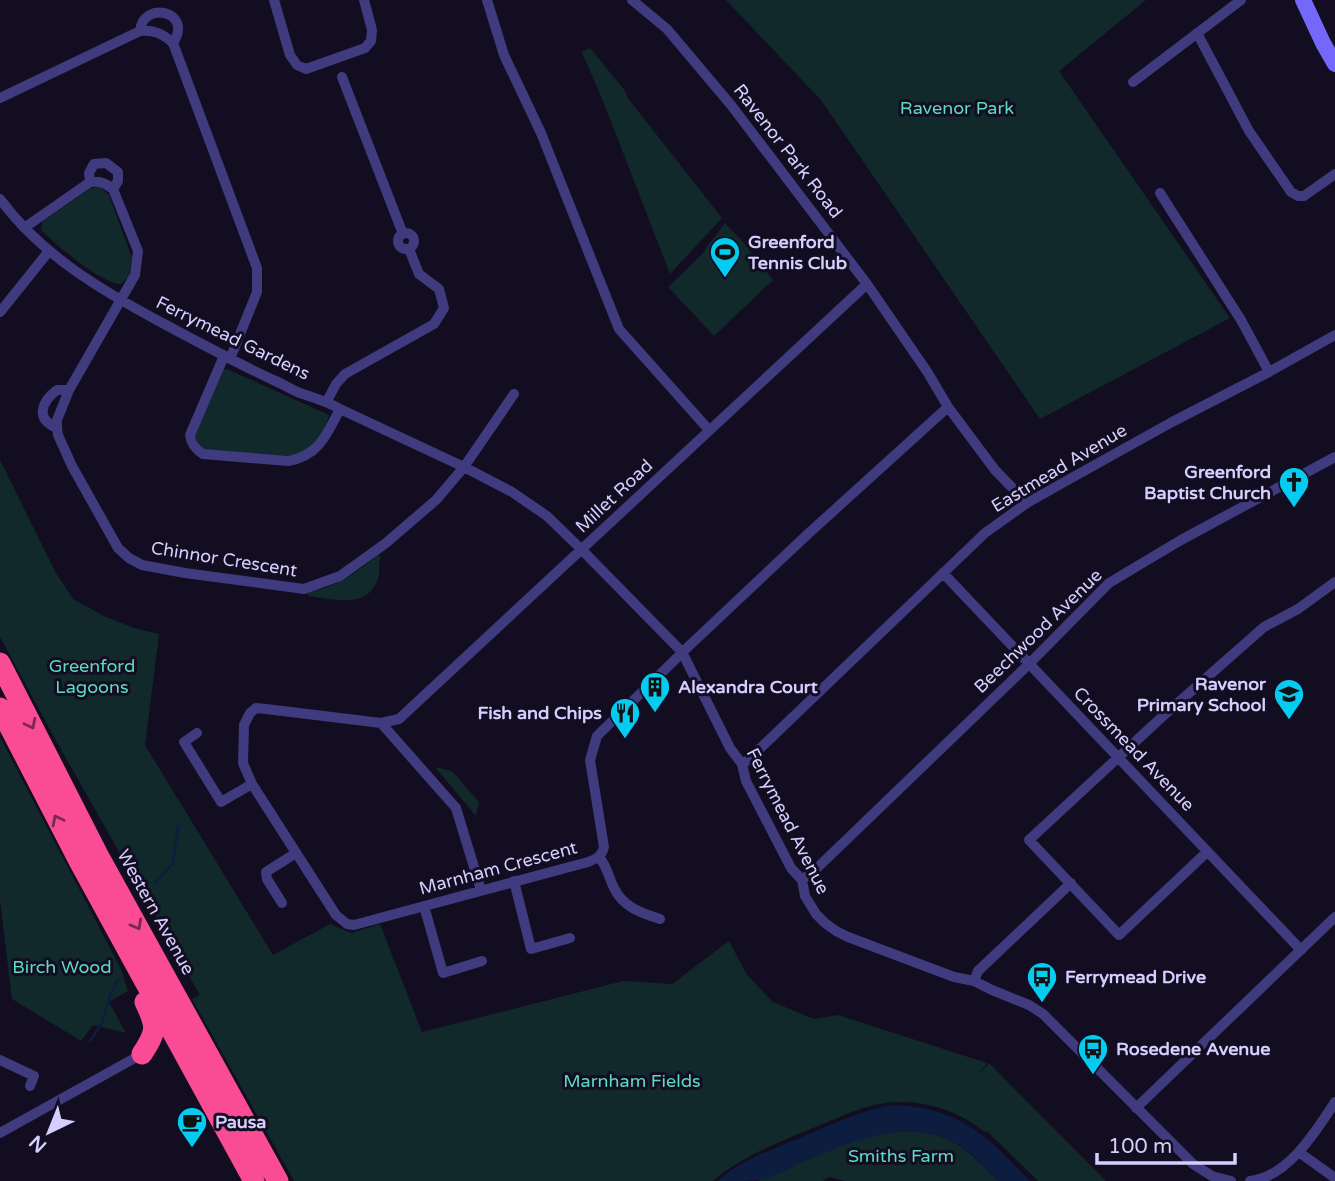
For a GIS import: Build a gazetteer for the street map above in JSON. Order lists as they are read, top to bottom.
{
  "streets": {
    "highway": ["Western Avenue"],
    "street": [
      "Ravenor Park Road",
      "Ferrymead Gardens",
      "Eastmead Avenue",
      "Millet Road",
      "Chinnor Crescent",
      "Beechwood Avenue",
      "Crossmead Avenue",
      "Ferrymead Avenue",
      "Marnham Crescent"
    ]
  },
  "crossings": [
    ["Ravenor Park Road", "Eastmead Avenue"],
    ["Ravenor Park Road", "Millet Road"],
    ["Ravenor Park Road", "Marnham Crescent"],
    ["Ferrymead Gardens", "Chinnor Crescent"],
    ["Ferrymead Gardens", "Ferrymead Avenue"],
    ["Eastmead Avenue", "Crossmead Avenue"],
    ["Eastmead Avenue", "Ferrymead Avenue"],
    ["Millet Road", "Ferrymead Avenue"],
    ["Millet Road", "Marnham Crescent"],
    ["Beechwood Avenue", "Crossmead Avenue"],
    ["Beechwood Avenue", "Ferrymead Avenue"],
    ["Ferrymead Avenue", "Marnham Crescent"]
  ],
  "parks": [
    "Ravenor Park",
    "Greenford Lagoons",
    "Birch Wood",
    "Marnham Fields",
    "Smiths Farm"
  ],
  "places": {
    "sports": ["Greenford Tennis Club"],
    "church": ["Greenford Baptist Church"],
    "building": ["Alexandra Court"],
    "school or university": ["Ravenor Primary School"],
    "restaurant": ["Fish and Chips"],
    "bus stop": ["Ferrymead Drive", "Rosedene Avenue"],
    "cafe": ["Pausa"]
  },
  "scale_bar": "100 m",
  "north": "bottom left"
}
